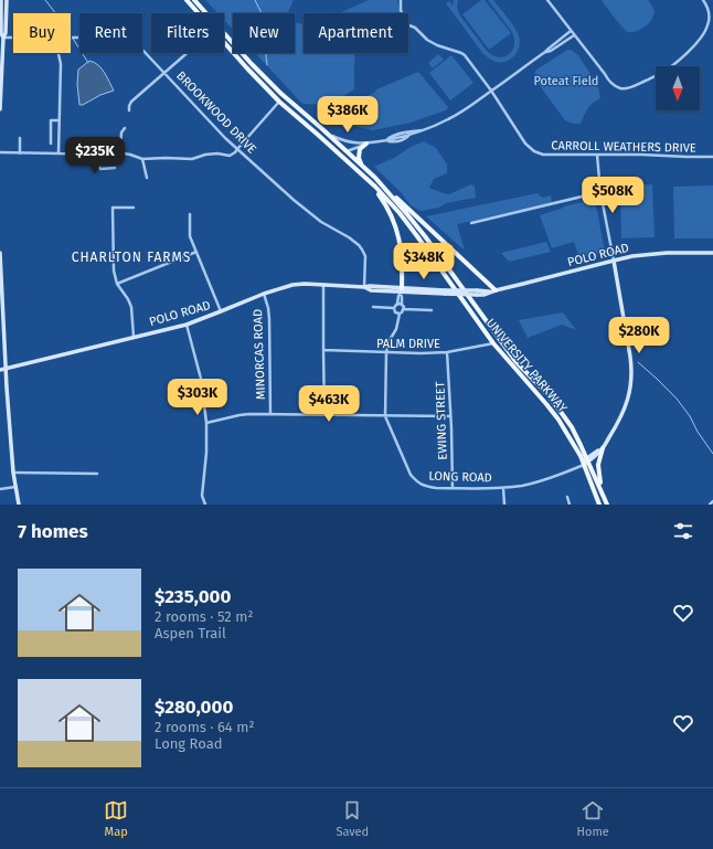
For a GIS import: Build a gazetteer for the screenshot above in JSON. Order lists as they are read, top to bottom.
{
  "streets": {
    "main road": ["POLO ROAD", "UNIVERSITY PARKWAY"],
    "street": [
      "BROOKWOOD DRIVE",
      "CARROLL WEATHERS DRIVE",
      "PALM DRIVE",
      "MINORCAS ROAD",
      "EWING STREET",
      "LONG ROAD"
    ]
  },
  "crossings": [
    ["BROOKWOOD DRIVE", "POLO ROAD"],
    ["POLO ROAD", "MINORCAS ROAD"],
    ["PALM DRIVE", "UNIVERSITY PARKWAY"],
    ["PALM DRIVE", "EWING STREET"],
    ["PALM DRIVE", "LONG ROAD"],
    ["UNIVERSITY PARKWAY", "LONG ROAD"],
    ["EWING STREET", "LONG ROAD"]
  ],
  "districts": ["CHARLTON FARMS"],
  "parks": ["Poteat Field"],
  "north": "bottom",
  "page": {
    "chip": [
      "Buy",
      "Rent",
      "Filters",
      "New",
      "Apartment"
    ],
    "price": [
      "$386K",
      "$235K",
      "$508K",
      "$348K",
      "$280K",
      "$303K",
      "$463K"
    ],
    "heading": "7 homes",
    "list": [
      {
        "name": "$235,000",
        "note": "2 rooms · 52 m² · Aspen Trail"
      },
      {
        "name": "$280,000",
        "note": "2 rooms · 64 m² · Long Road"
      }
    ],
    "tabs": ["Map", "Saved", "Home"]
  }
}
